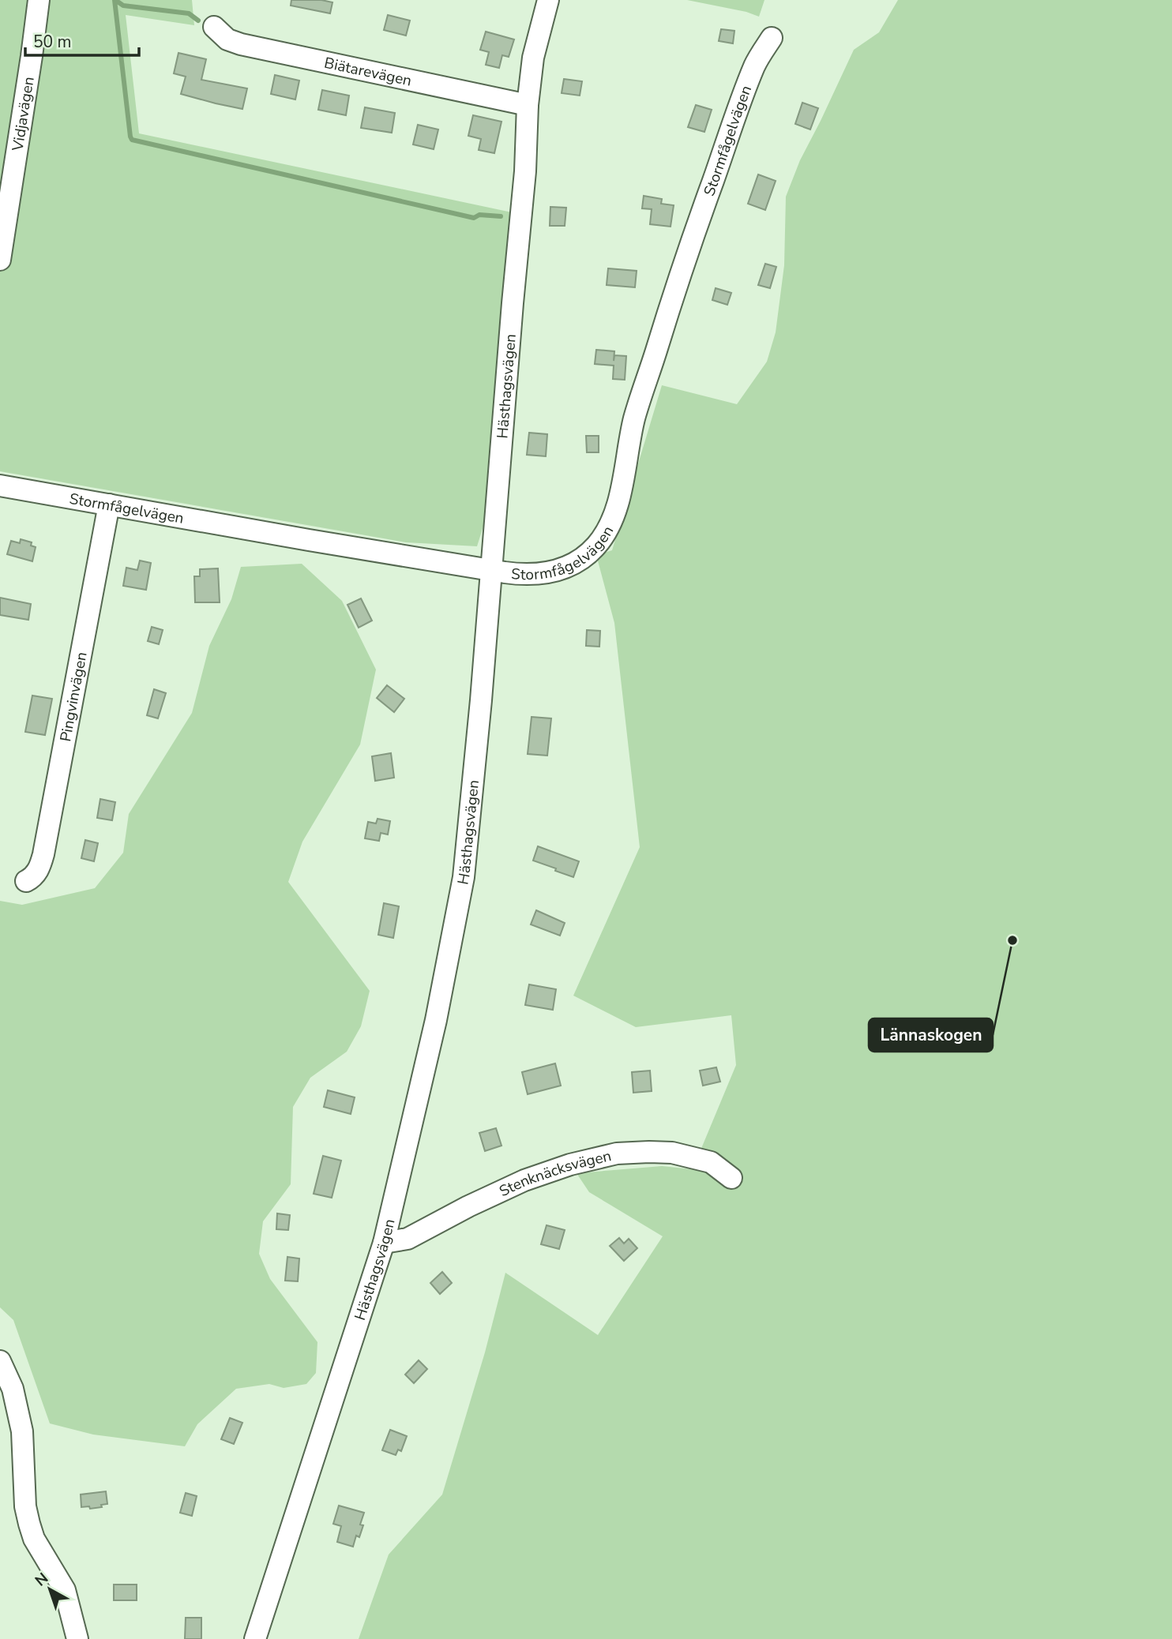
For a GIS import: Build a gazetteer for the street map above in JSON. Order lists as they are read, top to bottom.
{
  "streets": {
    "street": [
      "Biätarevägen",
      "Vidjavägen",
      "Stormfågelvägen",
      "Hästhagsvägen",
      "Pingvinvägen",
      "Stenknäcksvägen"
    ]
  },
  "crossings": [
    ["Biätarevägen", "Hästhagsvägen"],
    ["Stormfågelvägen", "Hästhagsvägen"],
    ["Stormfågelvägen", "Pingvinvägen"],
    ["Hästhagsvägen", "Stenknäcksvägen"]
  ],
  "places": ["Lännaskogen"],
  "scale_bar": "50 m",
  "north": "top left"
}
